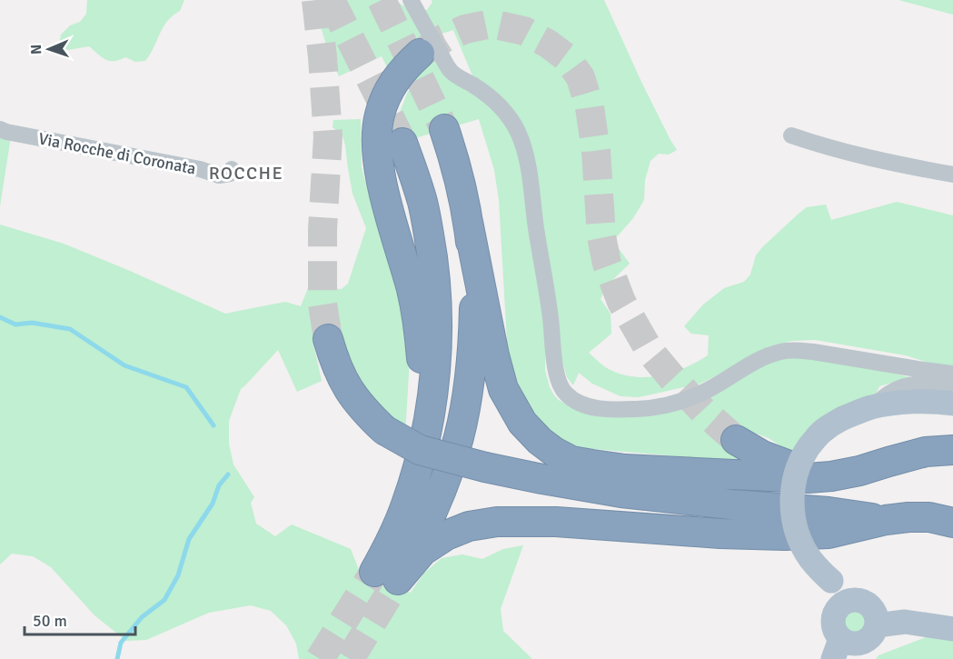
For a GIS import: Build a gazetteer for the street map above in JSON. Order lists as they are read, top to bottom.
{
  "streets": {
    "street": ["Via Rocche di Coronata"]
  },
  "districts": ["ROCCHE"],
  "scale_bar": "50 m",
  "north": "left"
}
